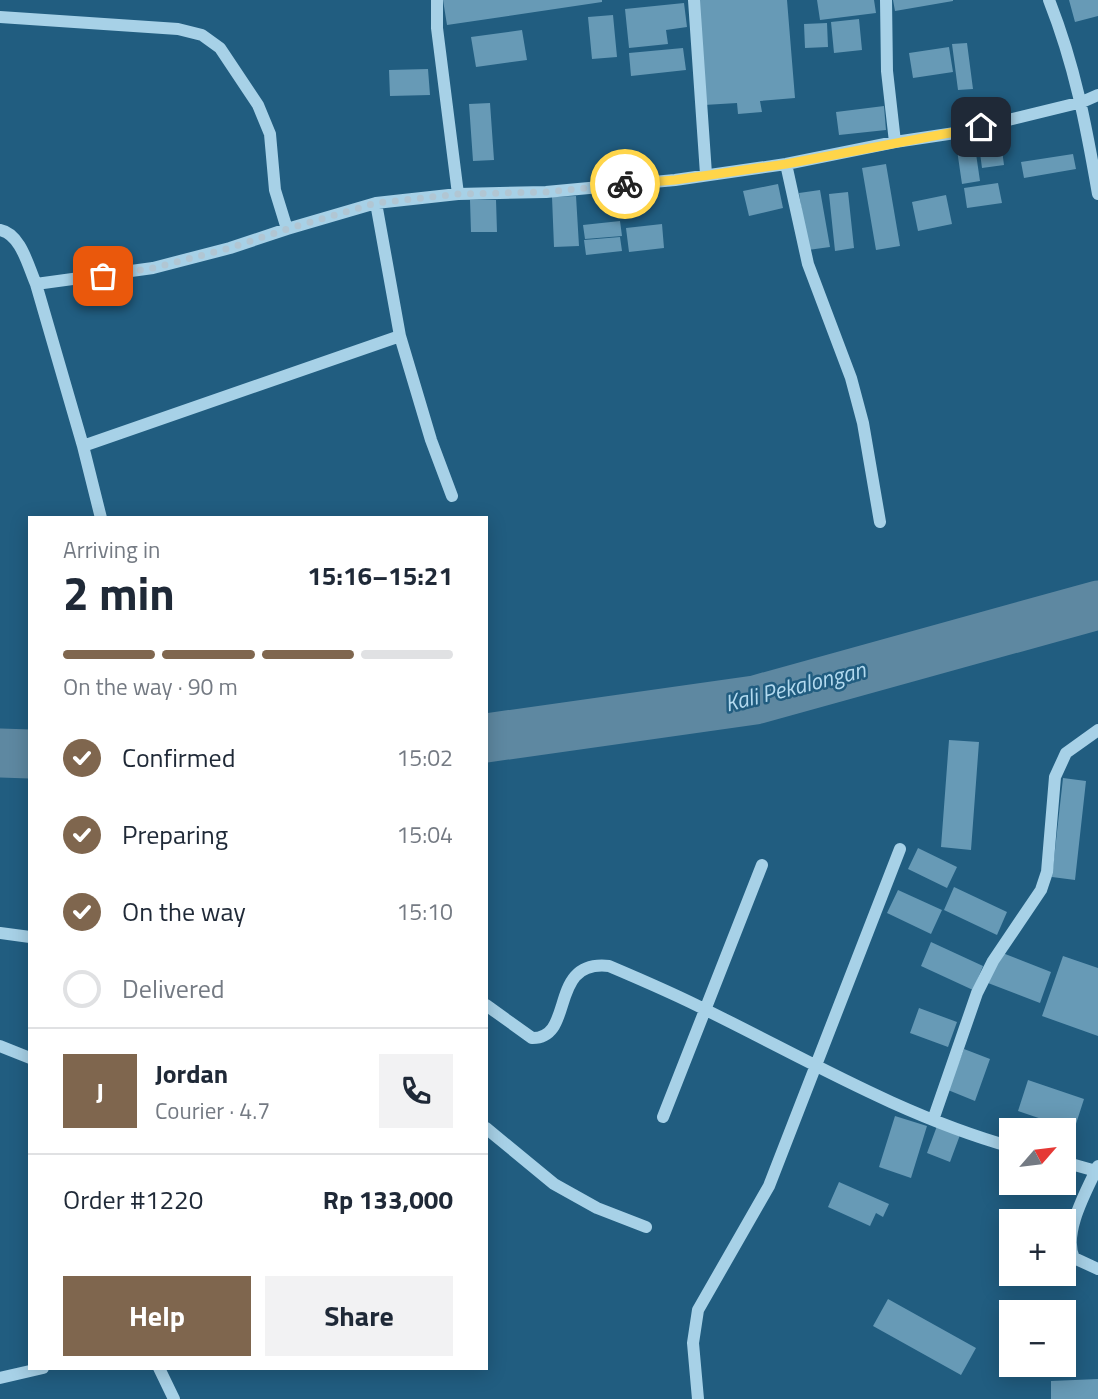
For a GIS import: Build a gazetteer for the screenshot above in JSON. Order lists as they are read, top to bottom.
{
  "water": ["Kali Pekalongan"],
  "north": "top right",
  "page": {
    "heading": ["2 min", "Arriving in", "15:16–15:21"],
    "panel": [
      "Jordan",
      "Courier · 4.7",
      "Order #1220",
      "Rp 133,000"
    ],
    "bar": "On the way · 90 m",
    "list": [
      ["Confirmed", "15:02"],
      ["Preparing", "15:04"],
      ["On the way", "15:10"],
      "Delivered"
    ],
    "round": "J",
    "map_buttons": ["+", "−"],
    "buttons": ["Help", "Share"]
  }
}
